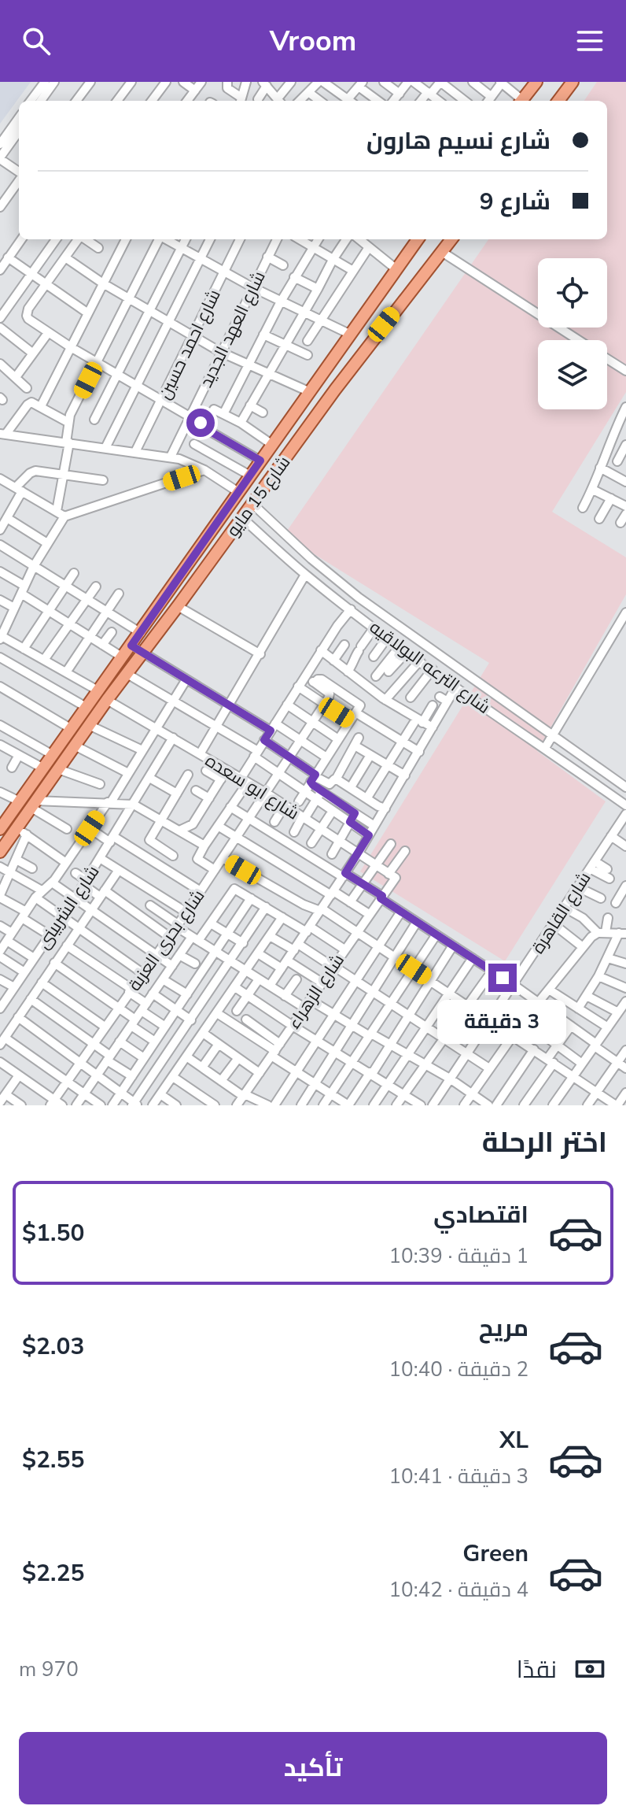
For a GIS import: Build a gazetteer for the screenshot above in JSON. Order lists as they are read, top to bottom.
{
  "streets": {
    "main road": ["شارع 15 مايو"],
    "street": [
      "شارع العهد الجديد",
      "شارع احمد حسين",
      "شارع الترعه البولاقيه",
      "شارع ابو سعده",
      "شارع الشربينى",
      "شارع القاهرة",
      "شارع بحرى العزبة",
      "شارع الزهراء"
    ]
  },
  "crossings": [
    ["شارع 15 مايو", "شارع الترعه البولاقيه"],
    ["شارع 15 مايو", "شارع ابو سعده"],
    ["شارع ابو سعده", "شارع الشربينى"],
    ["شارع ابو سعده", "شارع بحرى العزبة"],
    ["شارع ابو سعده", "شارع الزهراء"]
  ],
  "page": {
    "header": "Vroom",
    "banner": ["شارع نسيم هارون", "شارع 9"],
    "bubble": "3 دقيقة",
    "heading": "اختر الرحلة",
    "list": [
      {
        "name": "اقتصادي",
        "note": "1 دقيقة · 10:39",
        "value": "$1.50"
      },
      {
        "name": "مريح",
        "note": "2 دقيقة · 10:40",
        "value": "$2.03"
      },
      {
        "name": "XL",
        "note": "3 دقيقة · 10:41",
        "value": "$2.55"
      },
      {
        "name": "Green",
        "note": "4 دقيقة · 10:42",
        "value": "$2.25"
      }
    ],
    "pay": ["نقدًا", "970 m"],
    "buttons": "تأكيد"
  }
}
